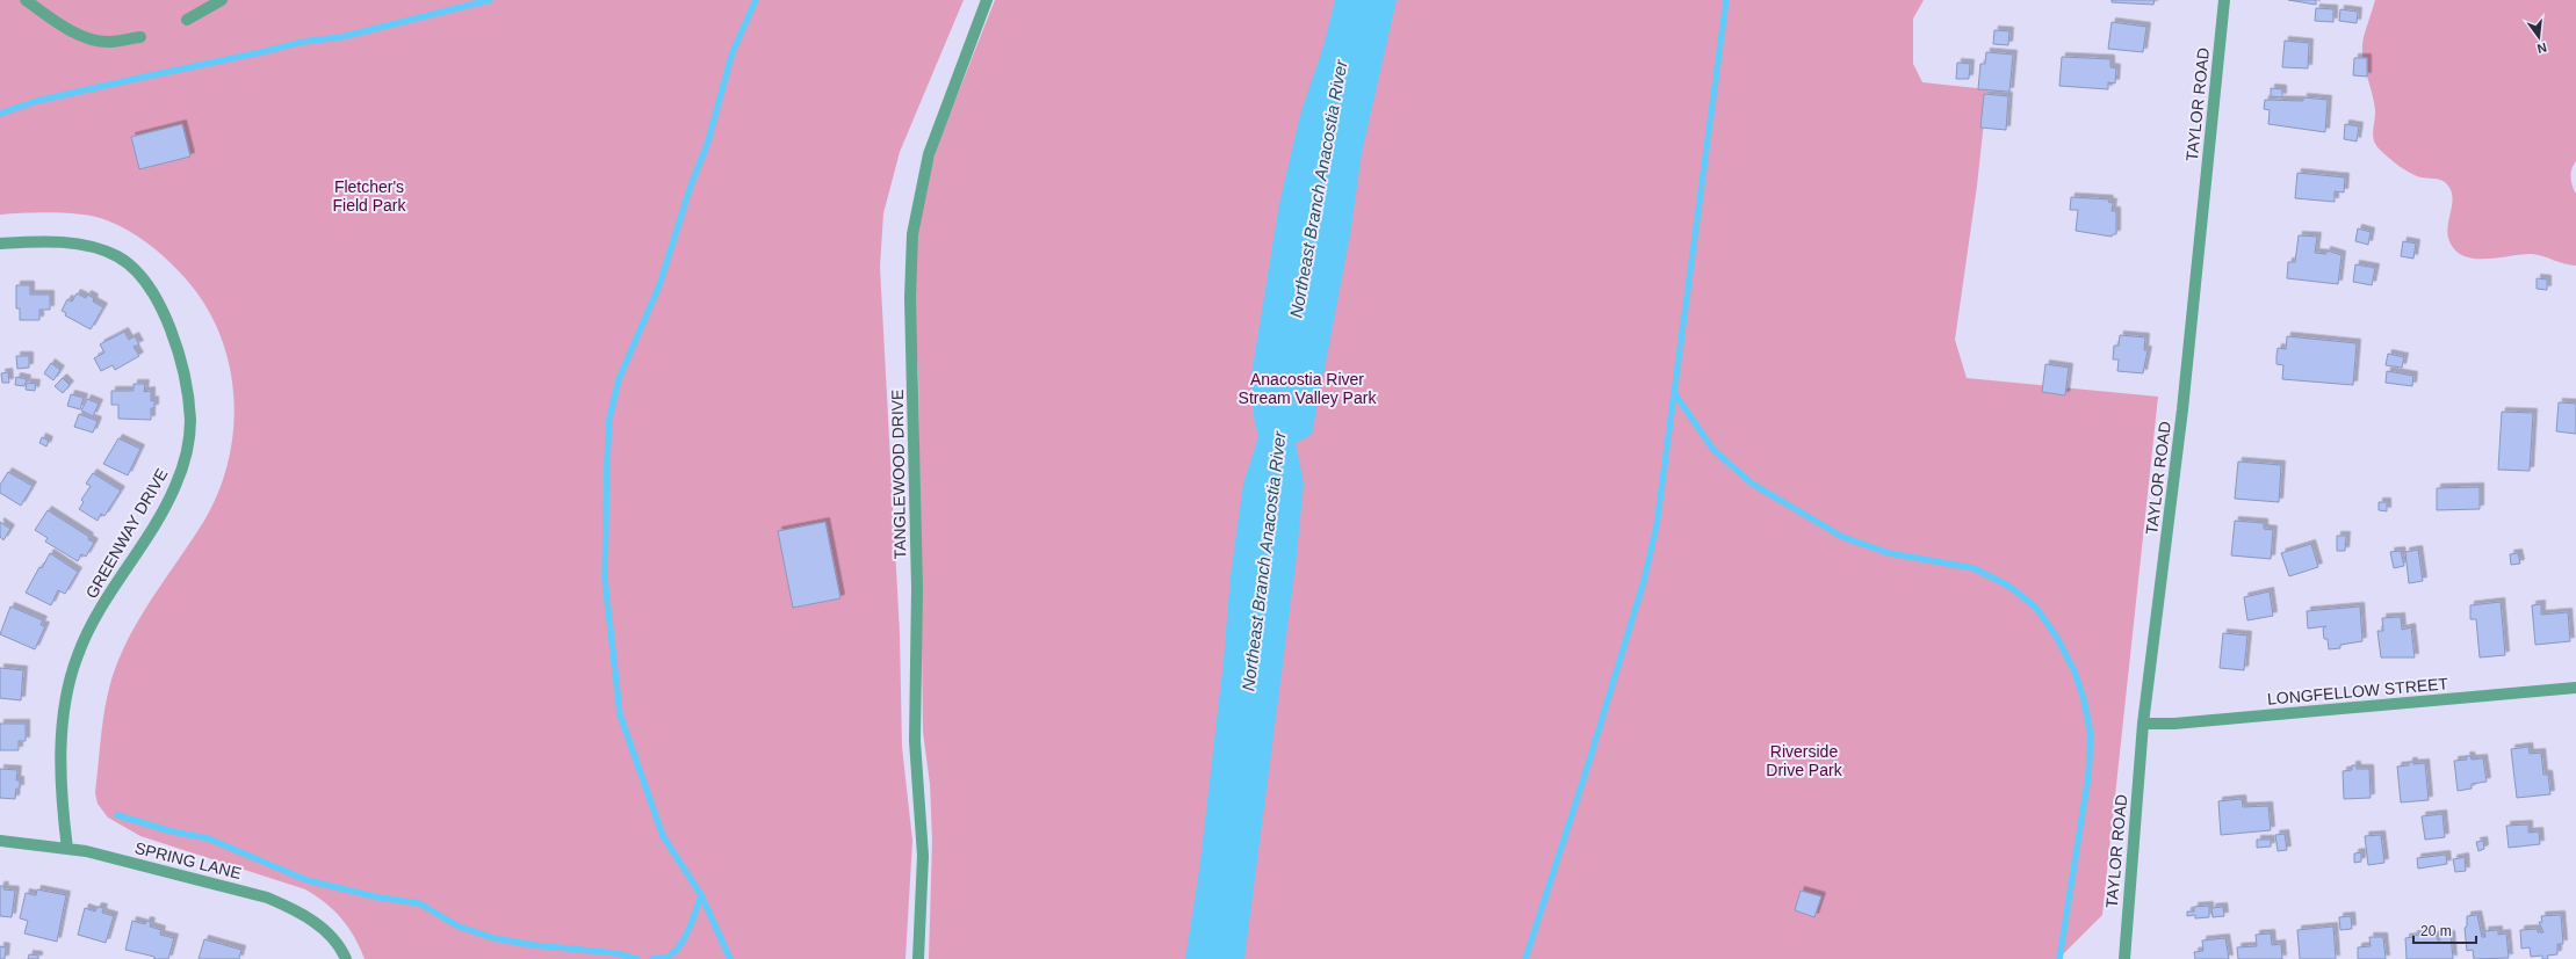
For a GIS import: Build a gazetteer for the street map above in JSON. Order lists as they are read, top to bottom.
{
  "streets": {
    "street": [
      "TAYLOR ROAD",
      "TANGLEWOOD DRIVE",
      "GREENWAY DRIVE",
      "LONGFELLOW STREET",
      "SPRING LANE"
    ]
  },
  "crossings": [
    ["TAYLOR ROAD", "LONGFELLOW STREET"],
    ["GREENWAY DRIVE", "SPRING LANE"]
  ],
  "water": ["Northeast Branch Anacostia River"],
  "parks": ["Fletcher's Field Park", "Anacostia River Stream Valley Park", "Riverside Drive Park"],
  "scale_bar": "20 m",
  "north": "bottom"
}
